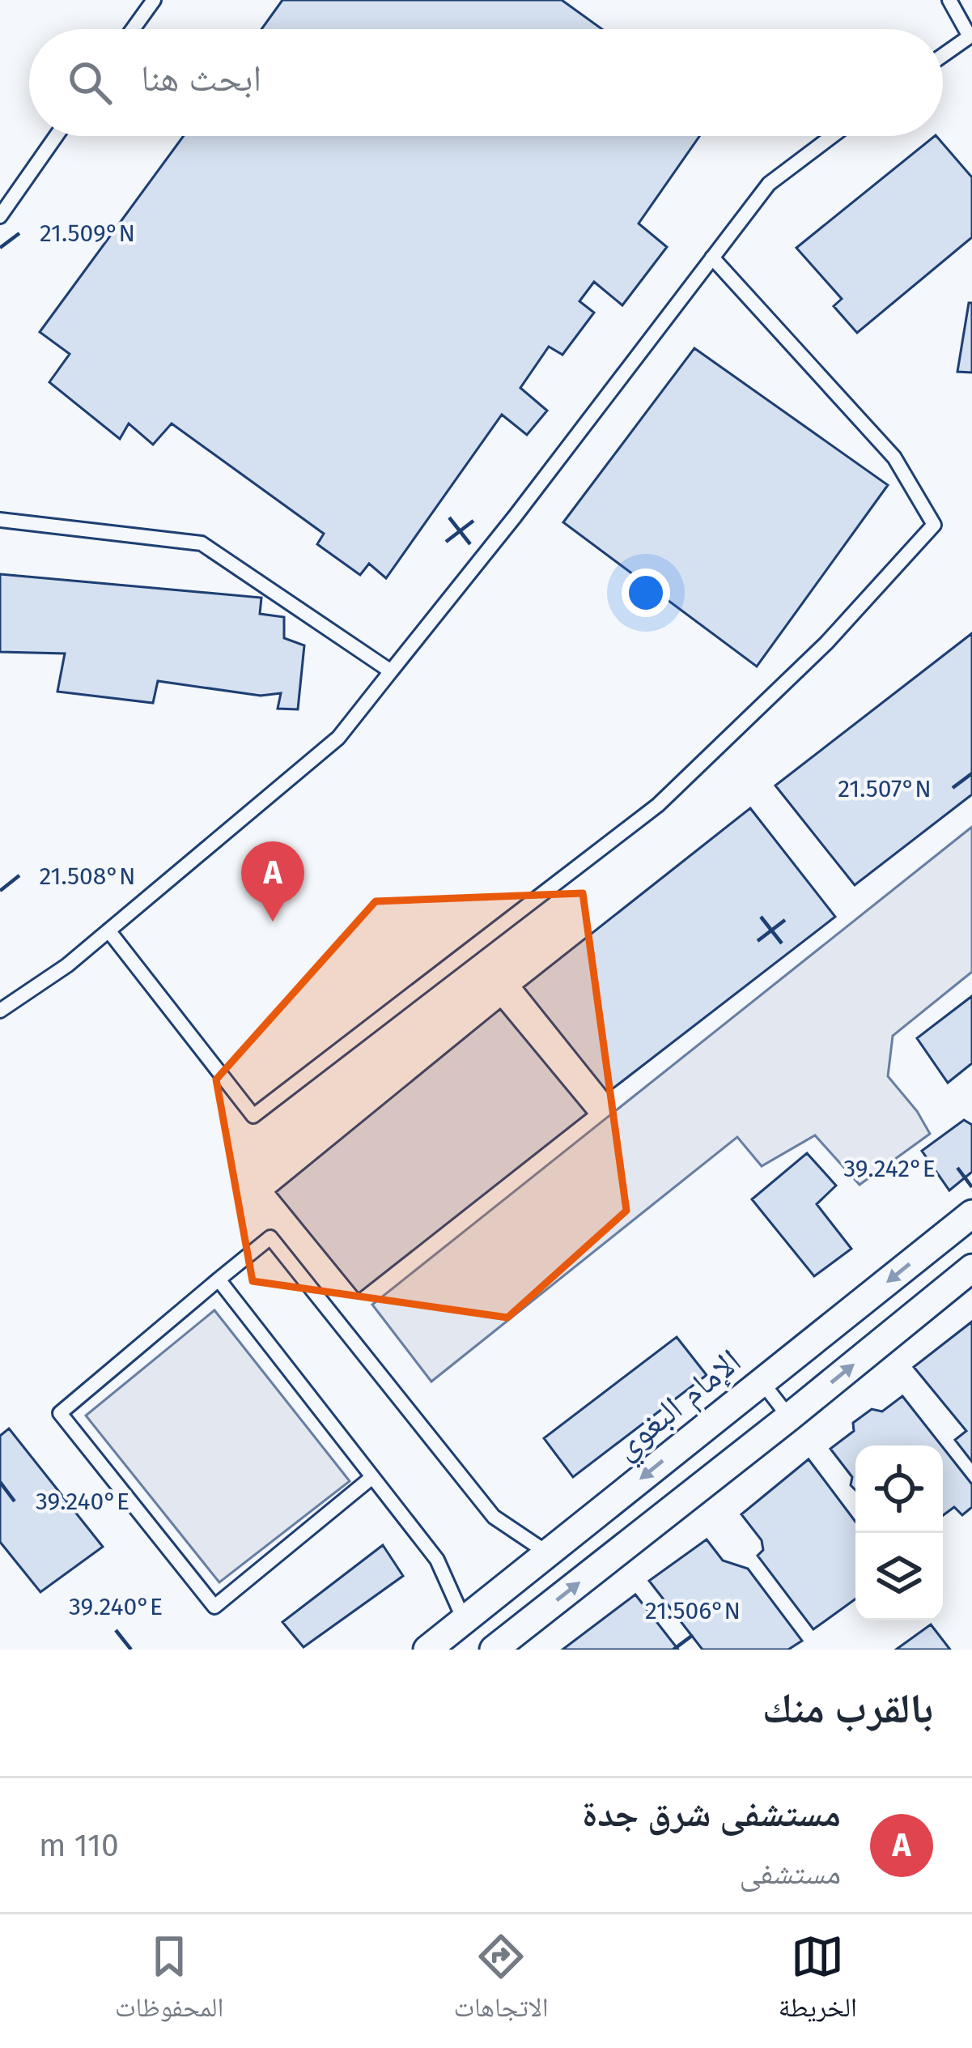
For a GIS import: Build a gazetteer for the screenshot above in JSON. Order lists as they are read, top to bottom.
{
  "streets": {
    "street": ["الإمام البغوي"]
  },
  "page": {
    "search": "ابحث هنا",
    "pins": "A",
    "heading": "بالقرب منك",
    "list": [
      {
        "mark": "A",
        "name": "مستشفى شرق جدة",
        "note": "مستشفى",
        "value": "110 m"
      }
    ],
    "nav": ["الخريطة", "الاتجاهات", "المحفوظات"]
  },
  "coordinates": [
    "21.509°N",
    "21.507°N",
    "21.508°N",
    "39.242°E",
    "39.240°E",
    "21.506°N"
  ]
}
